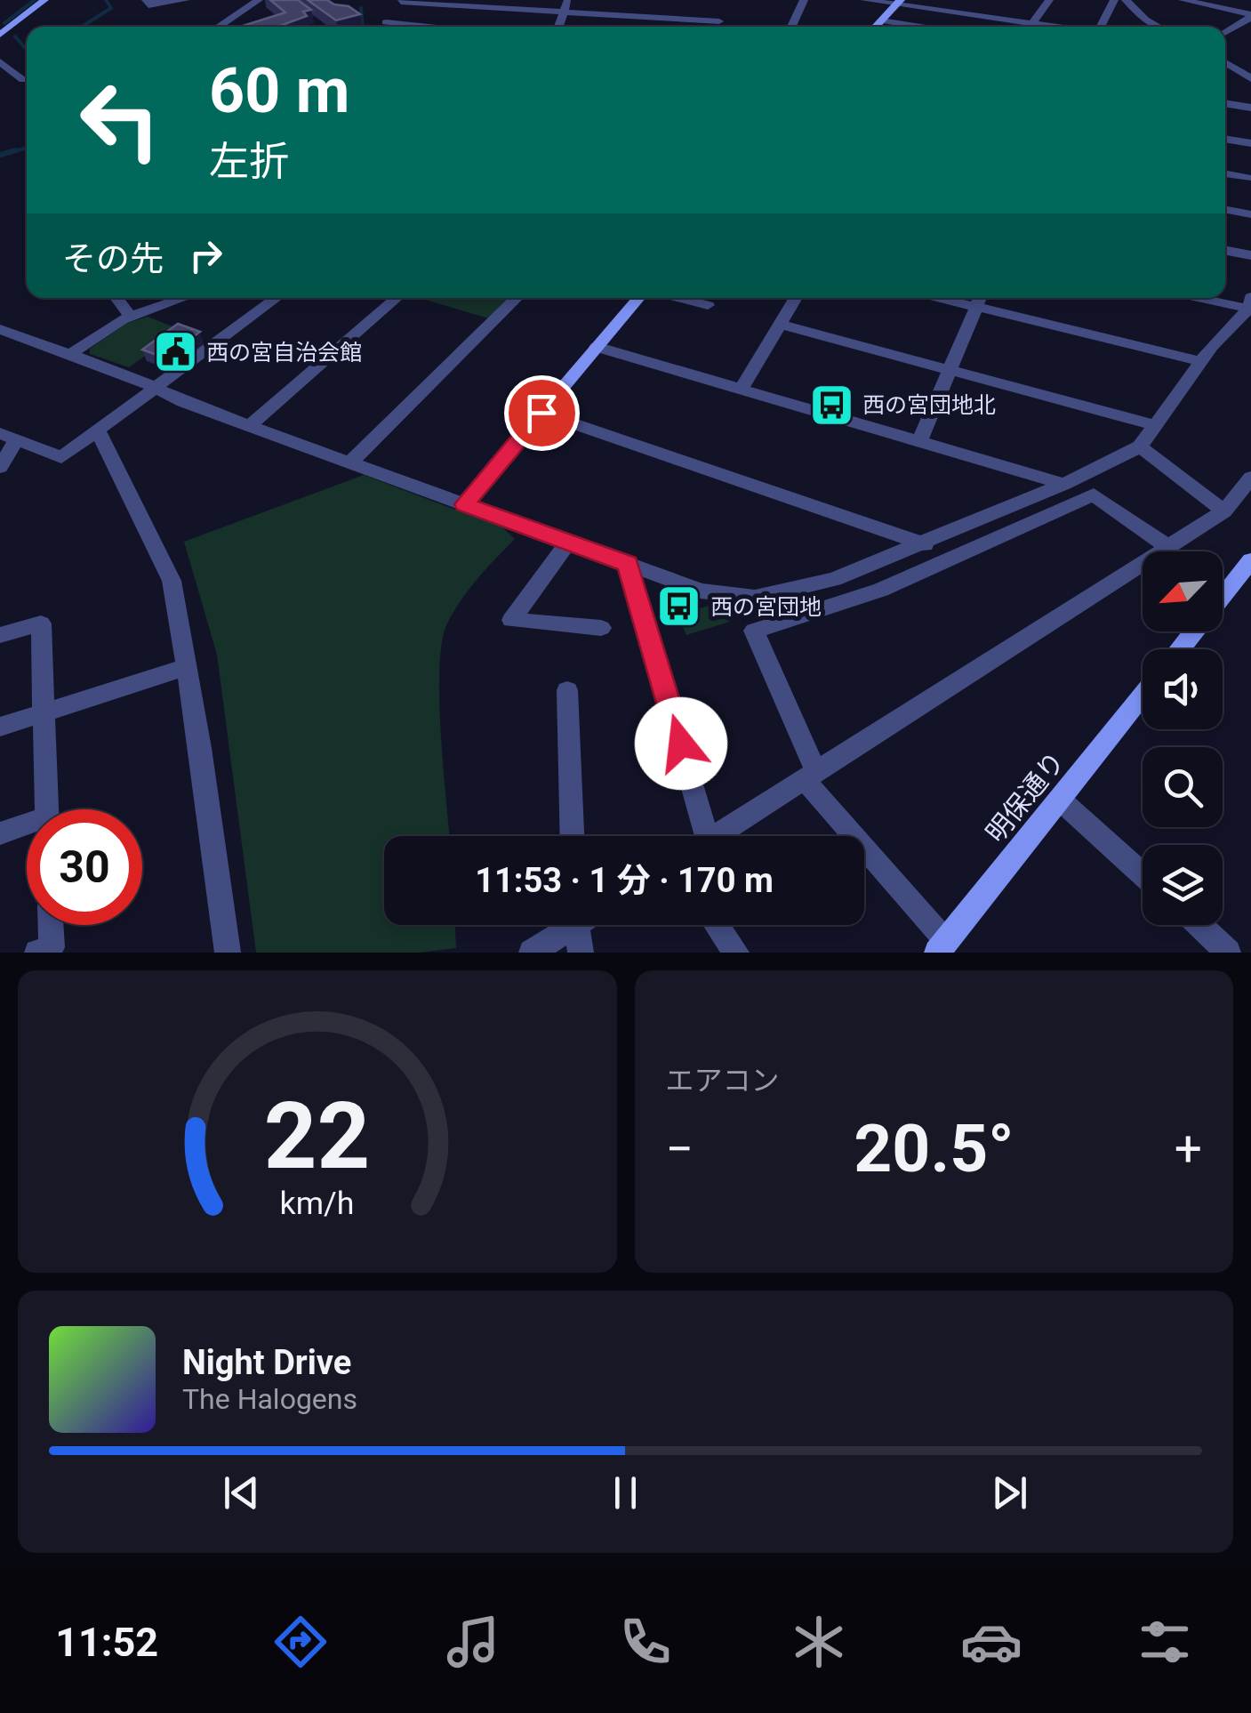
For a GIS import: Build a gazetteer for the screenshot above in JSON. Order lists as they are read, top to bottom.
{
  "streets": {
    "street": ["明保通り"]
  },
  "places": {
    "public building": ["西の宮自治会館"],
    "bus stop": ["西の宮団地北", "西の宮団地"]
  },
  "north": "bottom left",
  "page": {
    "turn": ["60 m", "左折"],
    "then": "その先",
    "limit": "30",
    "trip": "11:53 · 1 分 · 170 m",
    "tile": "エアコン",
    "heat": ["−", "20.5°", "+"],
    "song": ["Night Drive", "The Halogens"],
    "tabs": "11:52",
    "gauge": ["22", "km/h"]
  }
}
